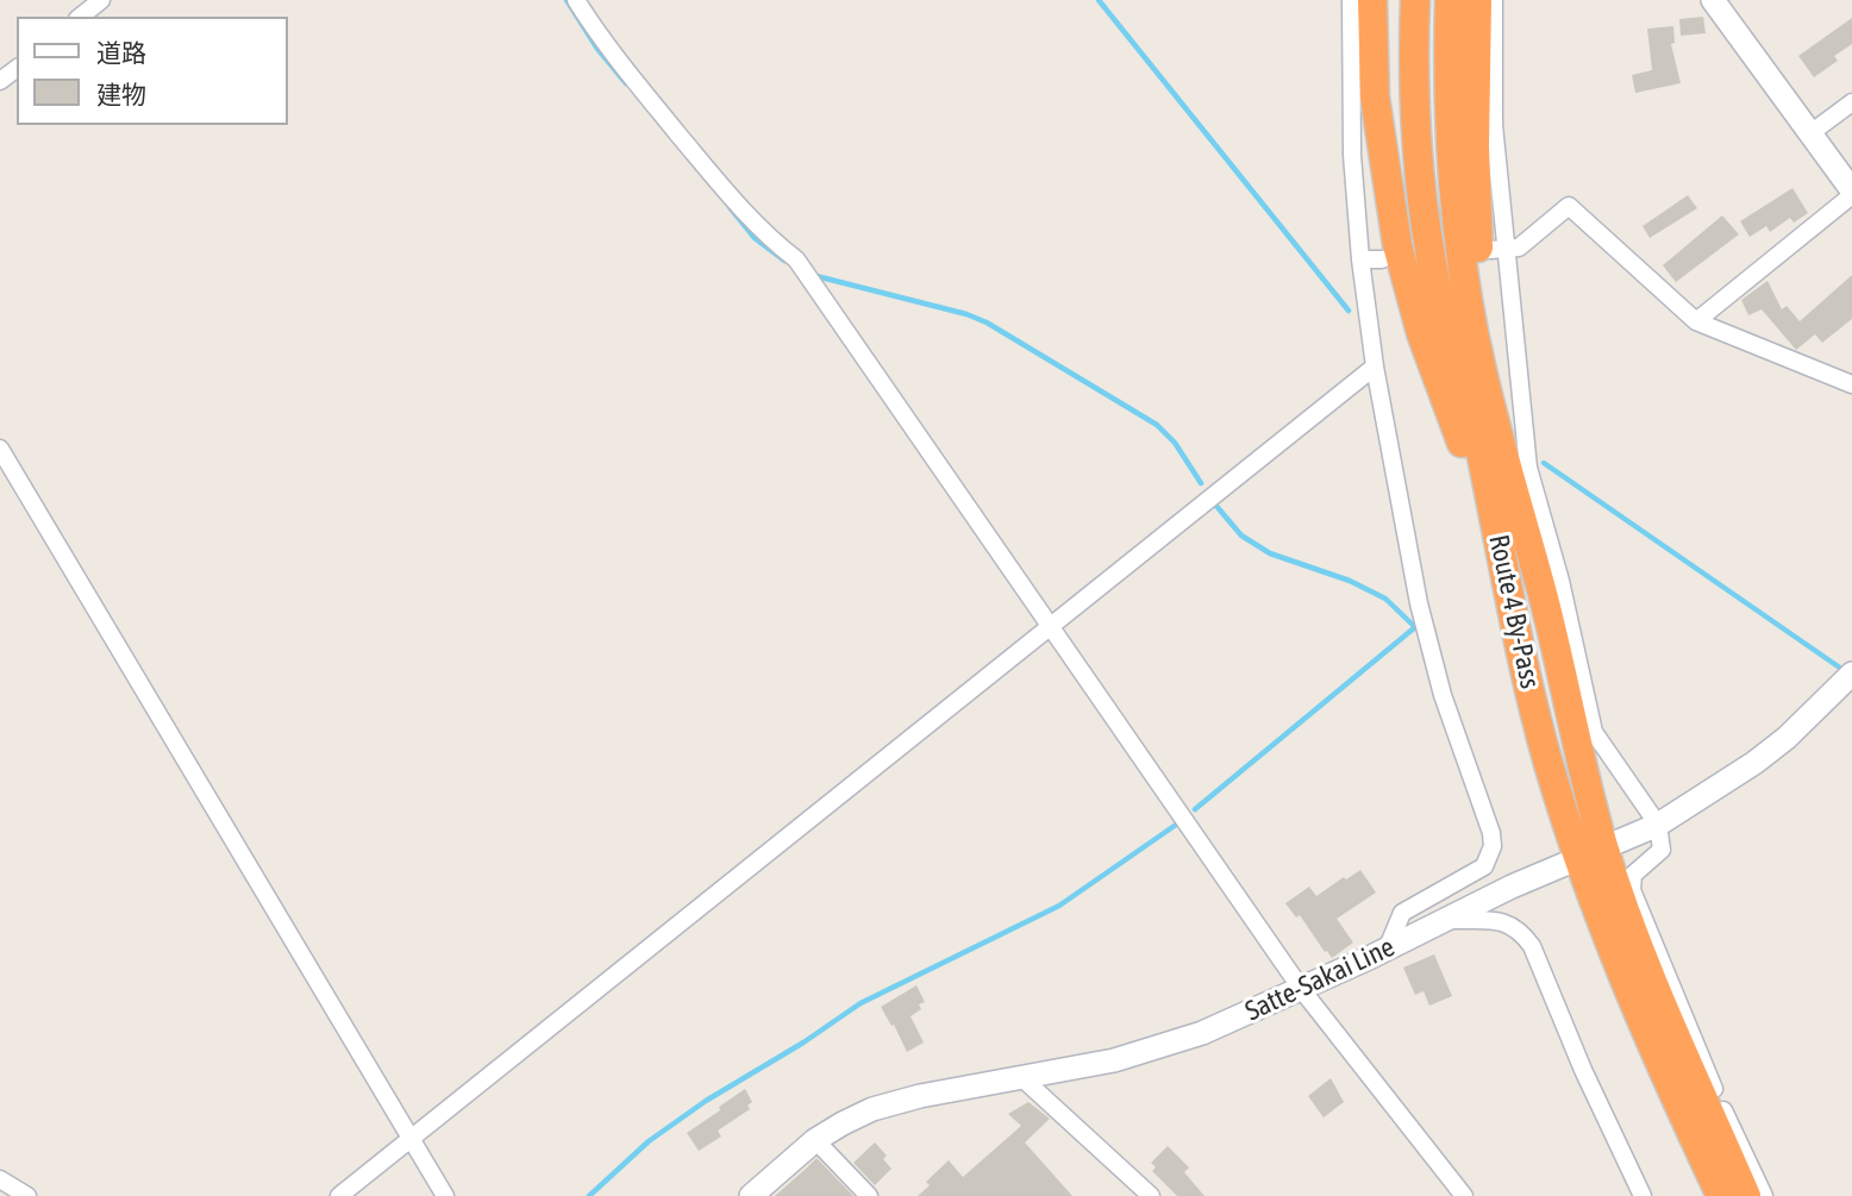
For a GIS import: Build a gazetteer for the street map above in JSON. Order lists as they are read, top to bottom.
{
  "streets": {
    "highway": ["Route 4 By-Pass"],
    "main road": ["Satte-Sakai Line"]
  },
  "crossings": [
    ["Route 4 By-Pass", "Satte-Sakai Line"]
  ],
  "legend": ["道路", "建物"]
}
